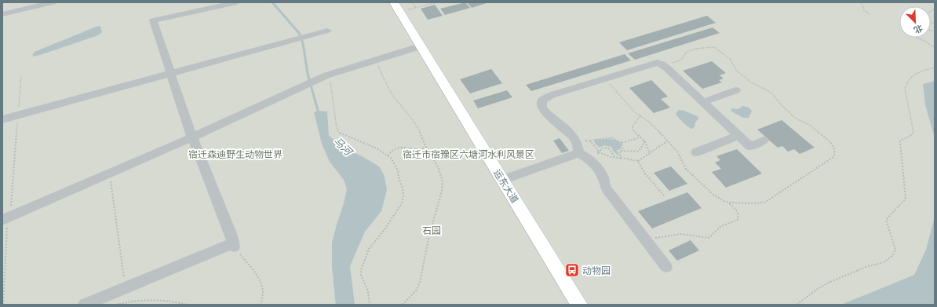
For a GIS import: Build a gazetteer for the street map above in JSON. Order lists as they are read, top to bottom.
{
  "streets": {
    "main road": ["运东大道"]
  },
  "water": ["马河"],
  "parks": ["宿迁森迪野生动物世界", "宿迁市宿豫区六塘河水利风景区", "石园"],
  "places": {
    "bus stop": ["动物园"]
  },
  "north": "bottom right"
}
